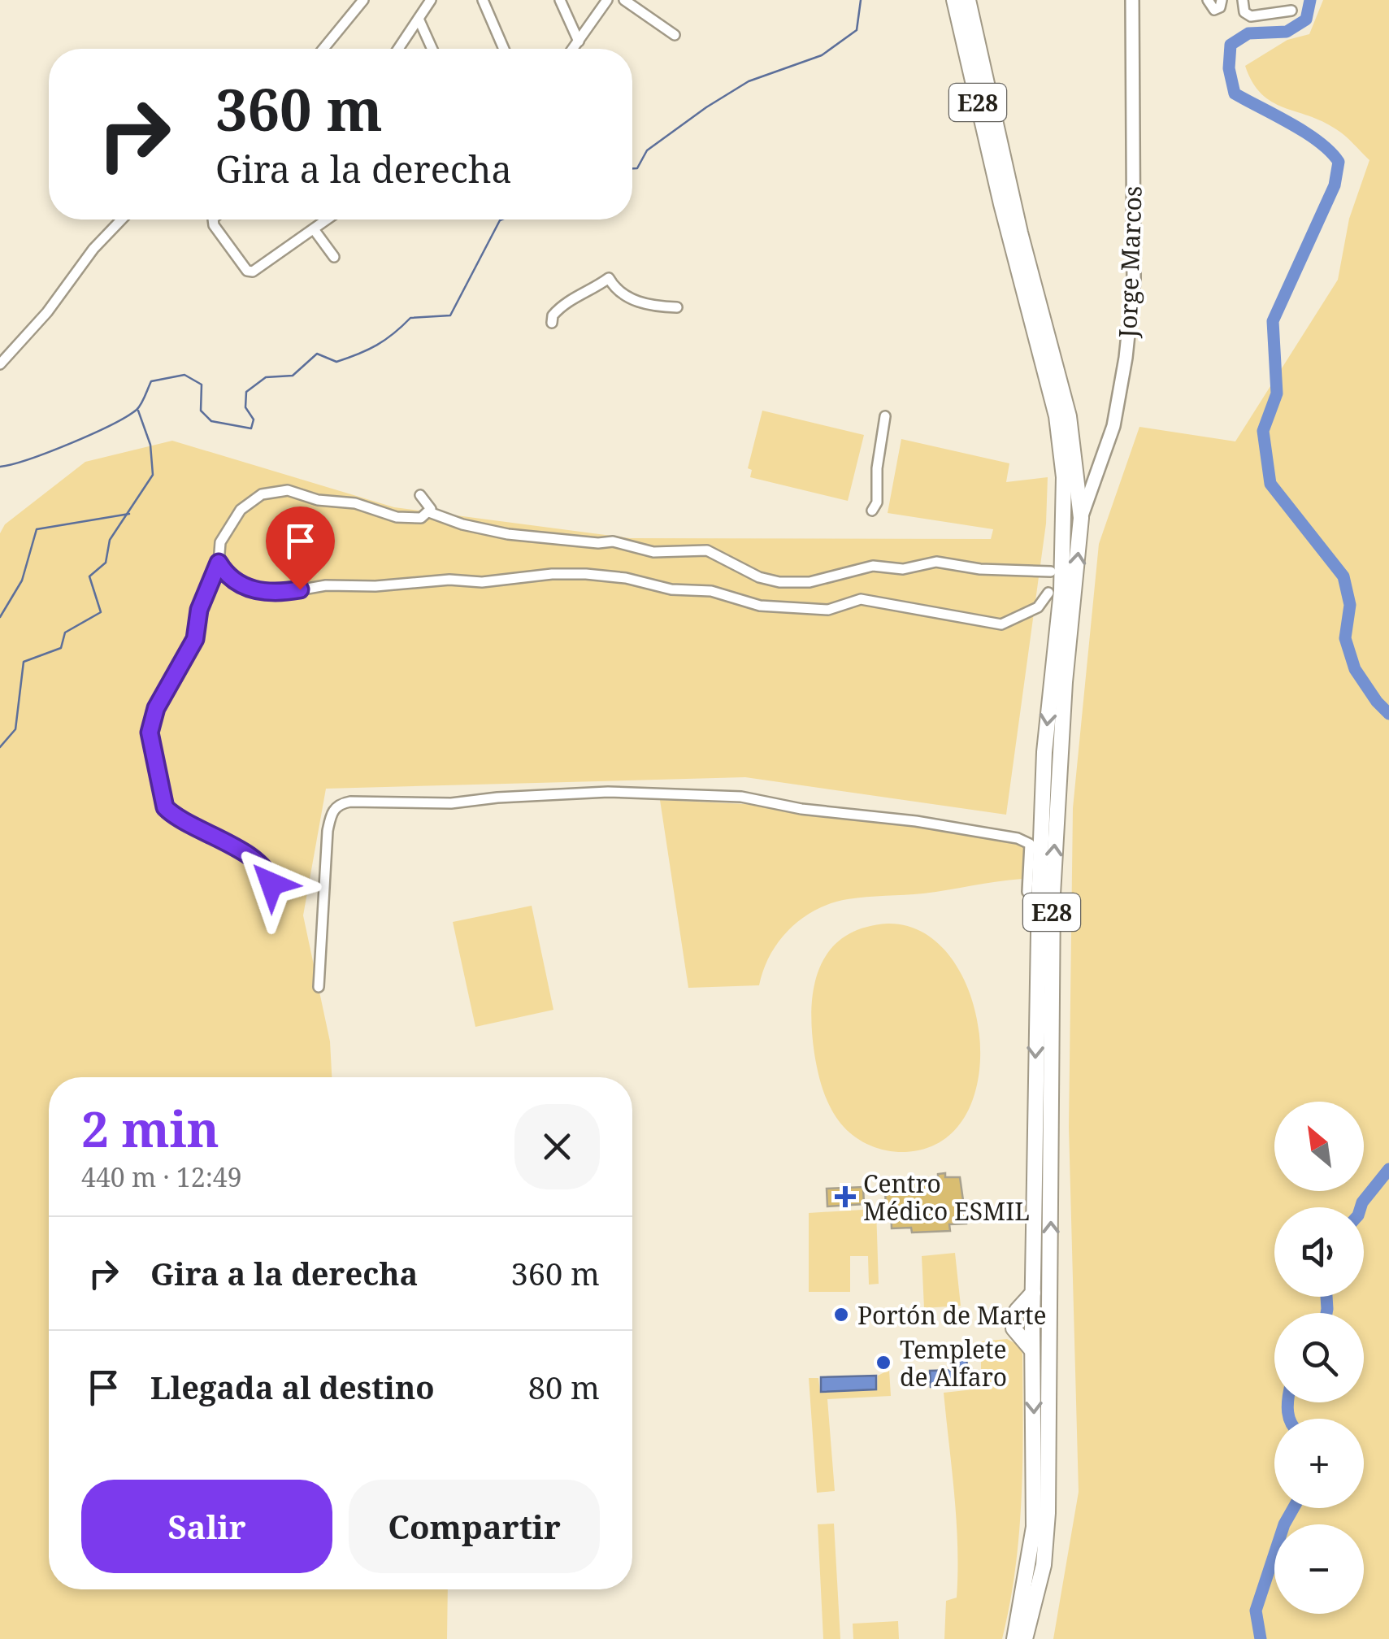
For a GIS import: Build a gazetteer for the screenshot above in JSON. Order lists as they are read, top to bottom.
{
  "streets": {
    "main road": ["E28", "Jorge Marcos"]
  },
  "crossings": [
    ["E28", "Jorge Marcos"]
  ],
  "places": {
    "health": ["Centro Médico ESMIL"],
    "other": ["Portón de Marte", "Templete de Alfaro"]
  },
  "north": "top left",
  "page": {
    "turn": ["360 m", "Gira a la derecha"],
    "heading": ["2 min", "440 m · 12:49"],
    "map_buttons": ["+", "−"],
    "list": [
      {
        "name": "Gira a la derecha",
        "value": "360 m"
      },
      {
        "name": "Llegada al destino",
        "value": "80 m"
      }
    ],
    "buttons": ["Salir", "Compartir"]
  }
}
